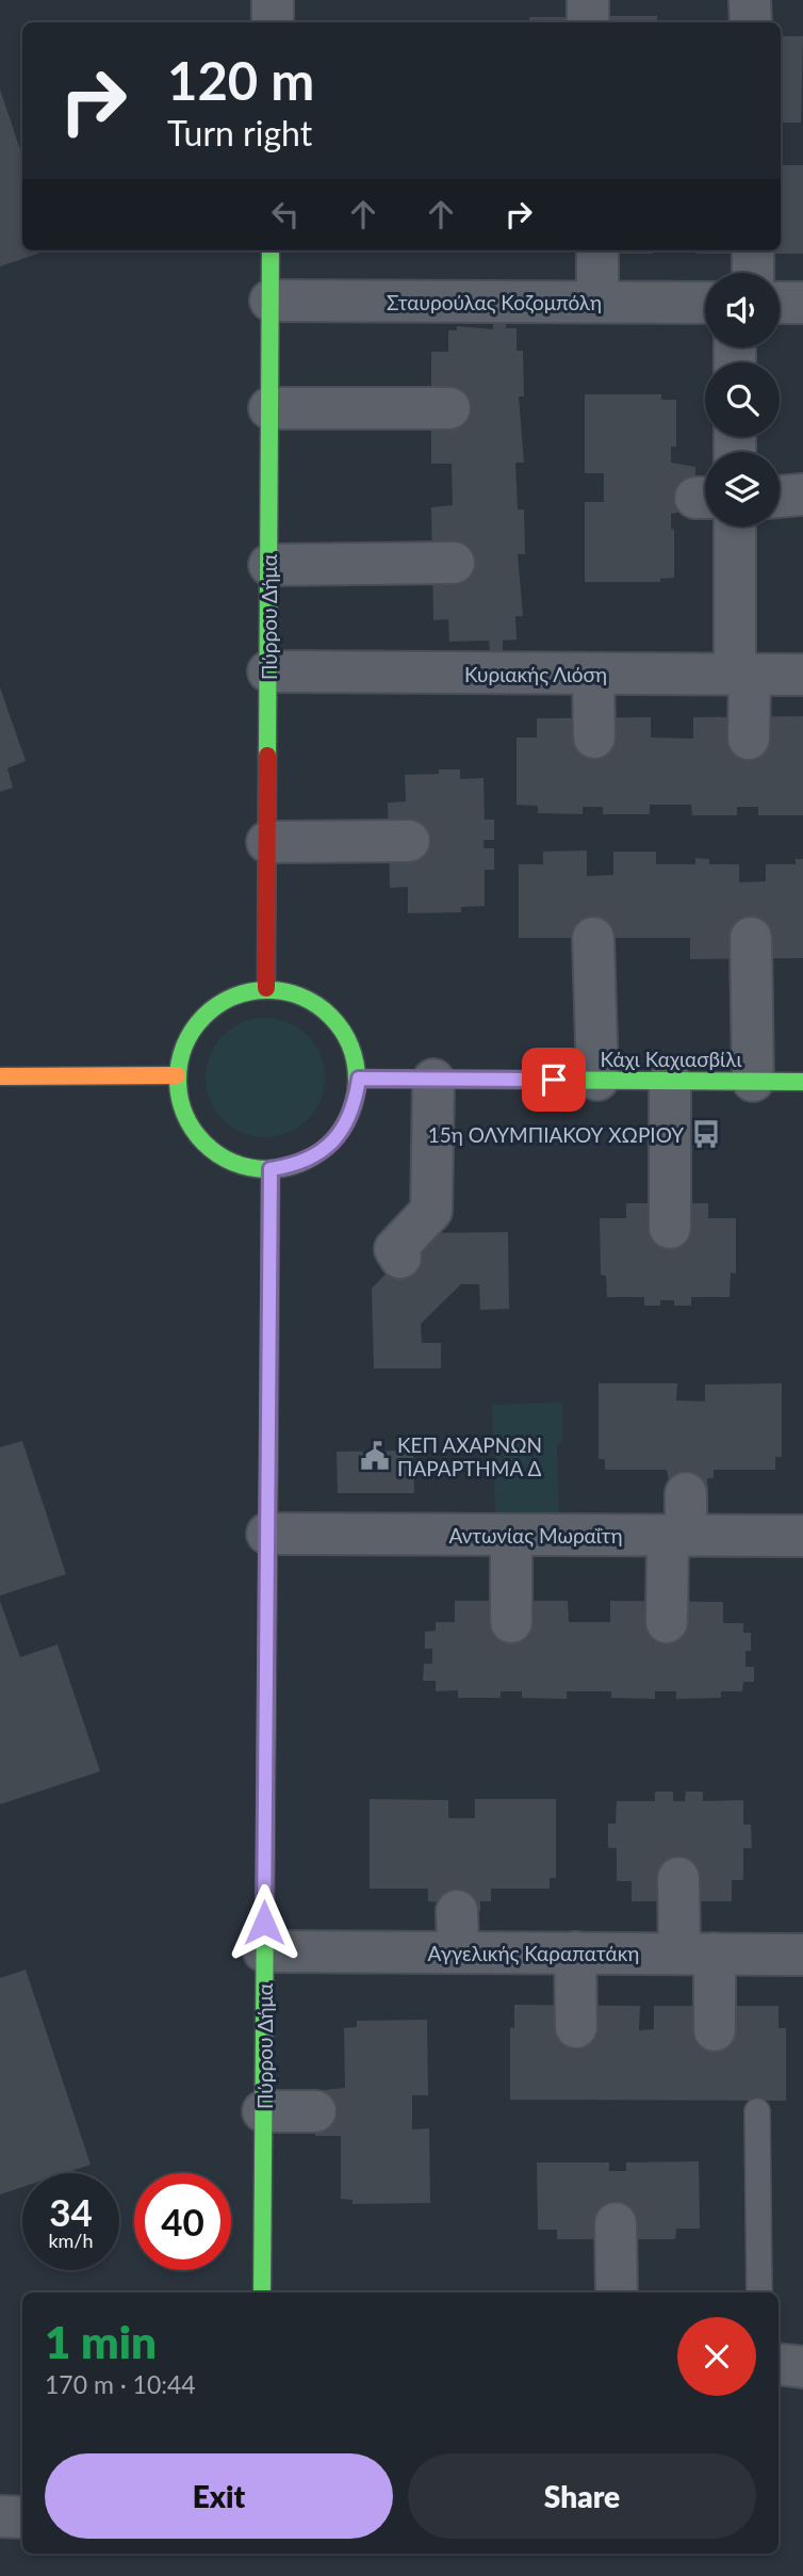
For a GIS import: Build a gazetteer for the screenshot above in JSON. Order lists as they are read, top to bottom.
{
  "streets": {
    "street": [
      "Σταυρούλας Κοζομπόλη",
      "Πύρρου Δήμα",
      "Κυριακής Λιόση",
      "Κάχι Καχιασβίλι",
      "Αντωνίας Μωραΐτη",
      "Αγγελικής Καραπατάκη"
    ]
  },
  "crossings": [
    ["Σταυρούλας Κοζομπόλη", "Πύρρου Δήμα"],
    ["Πύρρου Δήμα", "Κυριακής Λιόση"],
    ["Πύρρου Δήμα", "Κάχι Καχιασβίλι"],
    ["Πύρρου Δήμα", "Αντωνίας Μωραΐτη"],
    ["Πύρρου Δήμα", "Αγγελικής Καραπατάκη"]
  ],
  "places": {
    "bus stop": ["15η ΟΛΥΜΠΙΑΚΟΥ ΧΩΡΙΟΥ"],
    "public building": ["ΚΕΠ ΑΧΑΡΝΩΝ ΠΑΡΑΡΤΗΜΑ Δ"]
  },
  "page": {
    "turn": ["120 m", "Turn right"],
    "speed": "34 km/h",
    "limit": "40",
    "heading": ["1 min", "170 m · 10:44"],
    "buttons": ["Exit", "Share"]
  }
}
